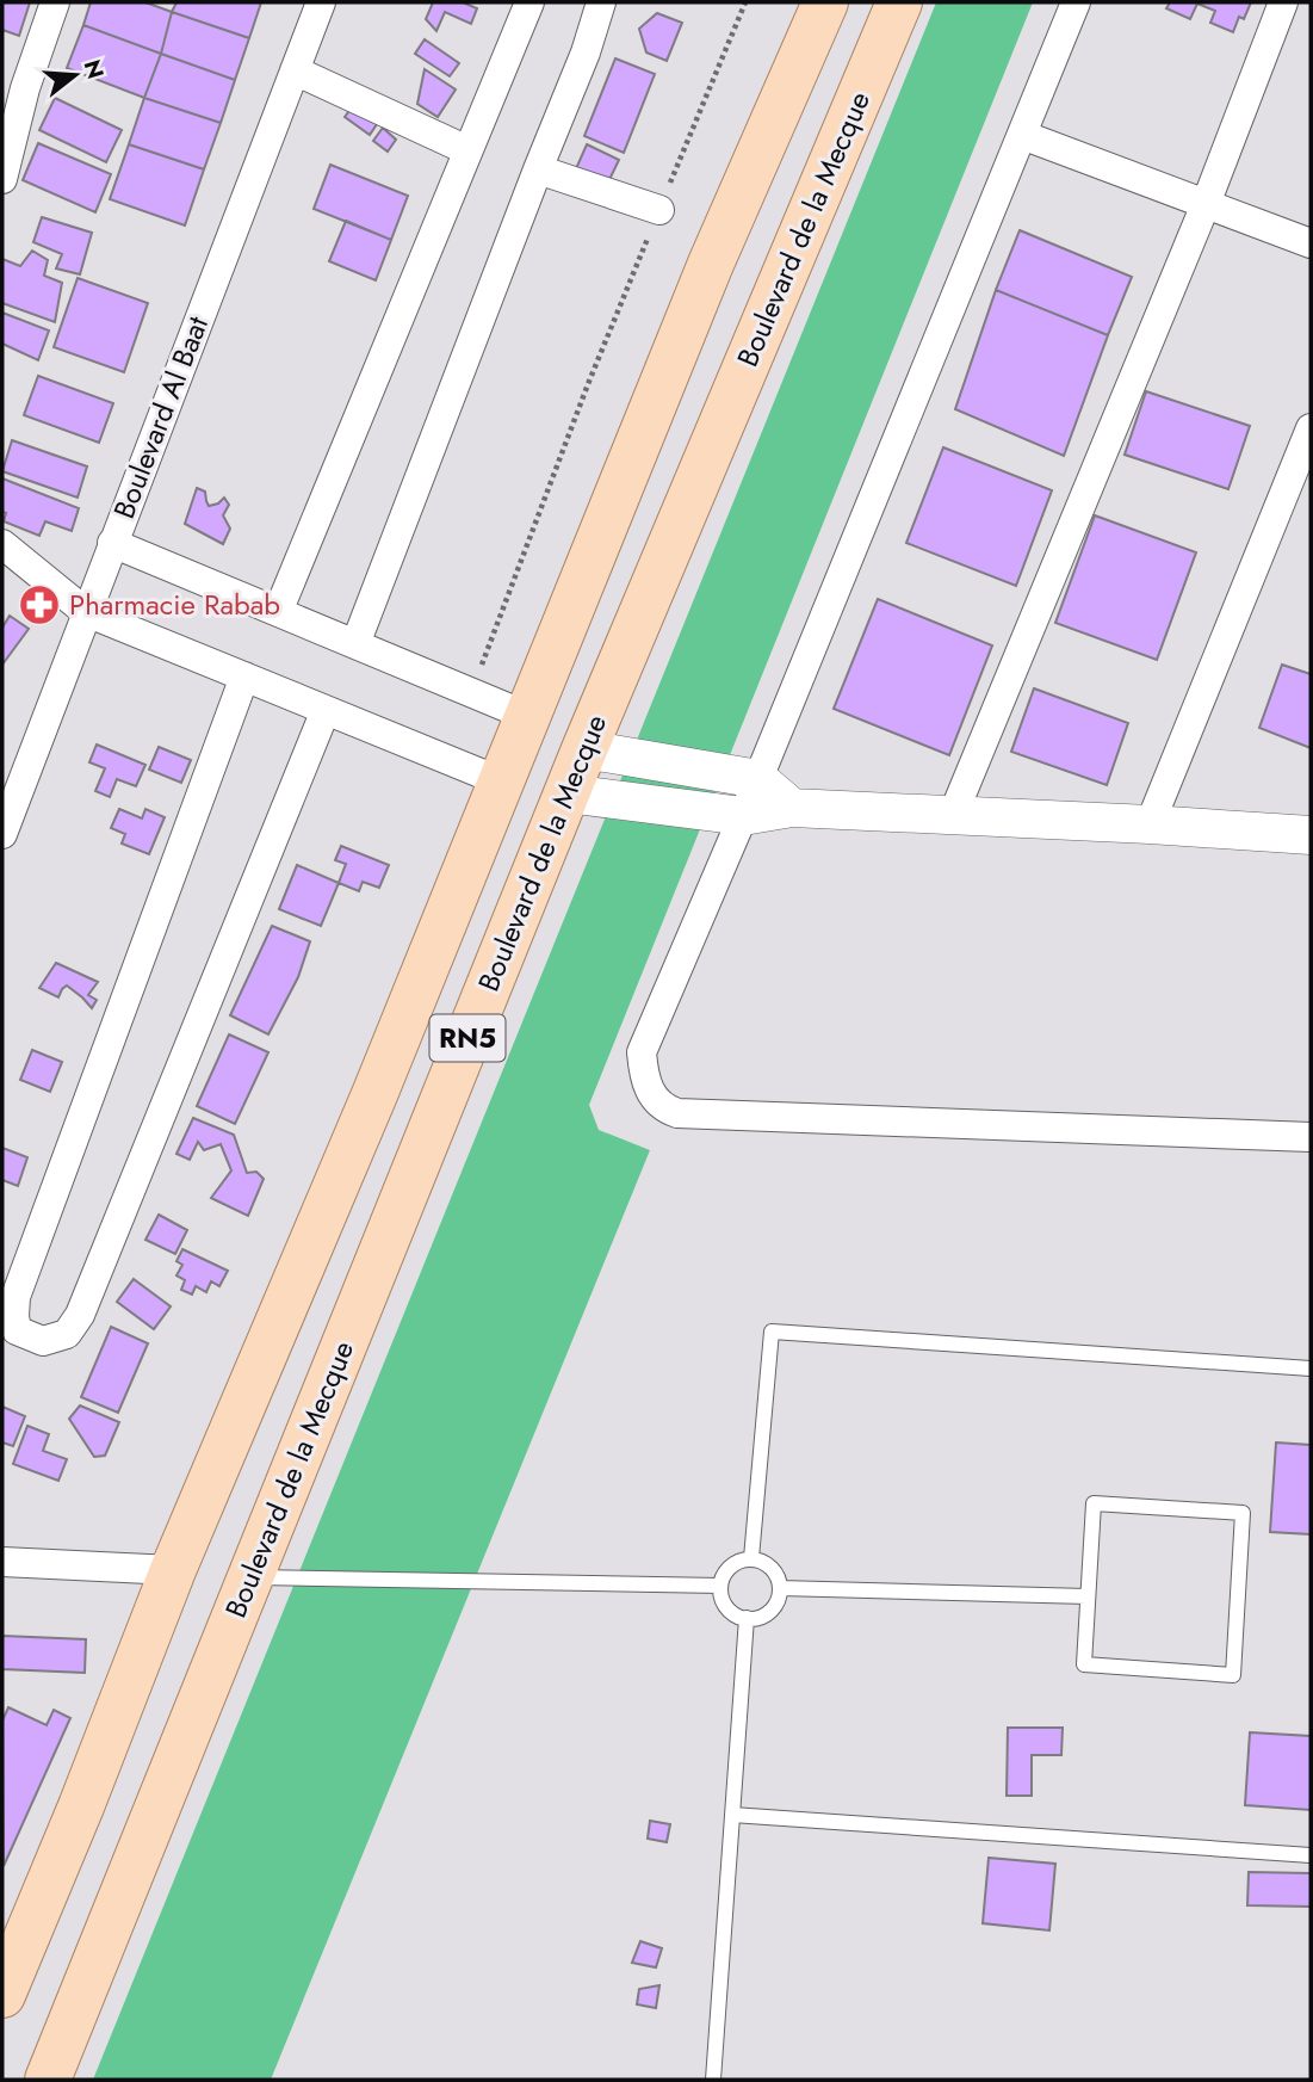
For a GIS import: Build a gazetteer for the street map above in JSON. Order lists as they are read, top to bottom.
{
  "streets": {
    "main road": ["Boulevard de la Mecque", "RN5"],
    "street": ["Boulevard Al Baat"]
  },
  "places": {
    "pharmacy": ["Pharmacie Rabab"]
  },
  "north": "right"
}
